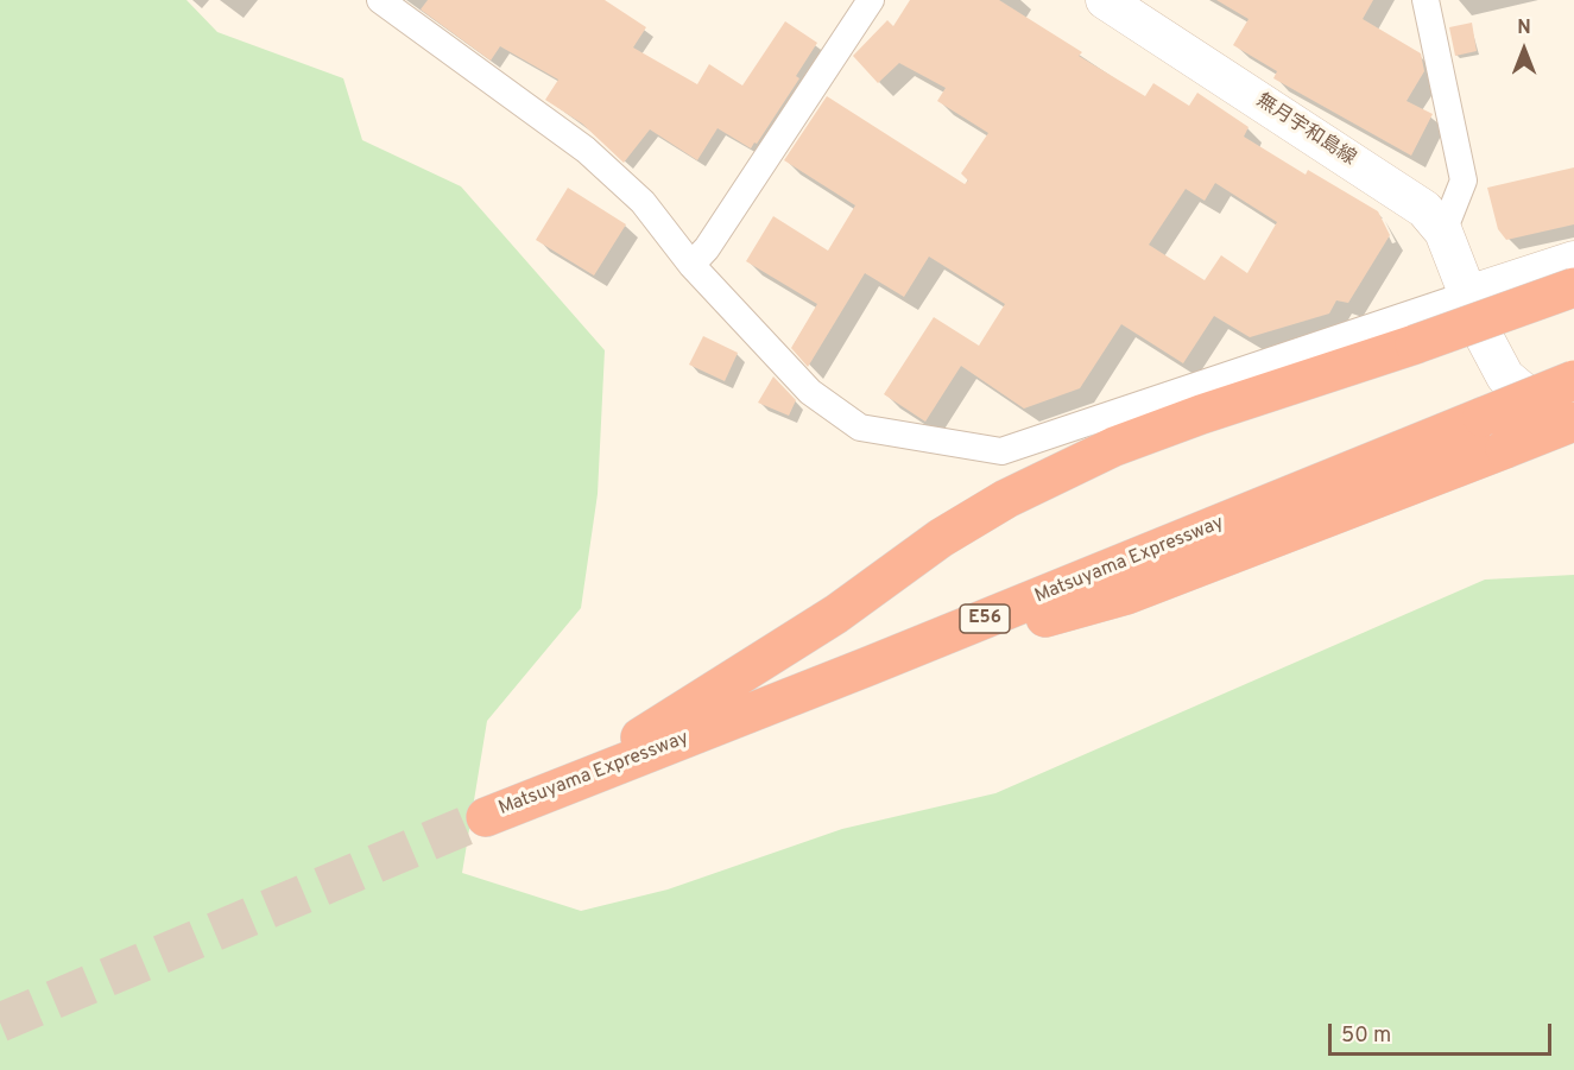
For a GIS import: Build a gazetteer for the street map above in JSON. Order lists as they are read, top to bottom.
{
  "streets": {
    "highway": ["Matsuyama Expressway", "E56"],
    "main road": ["無月宇和島線"]
  },
  "scale_bar": "50 m",
  "north": "top"
}
